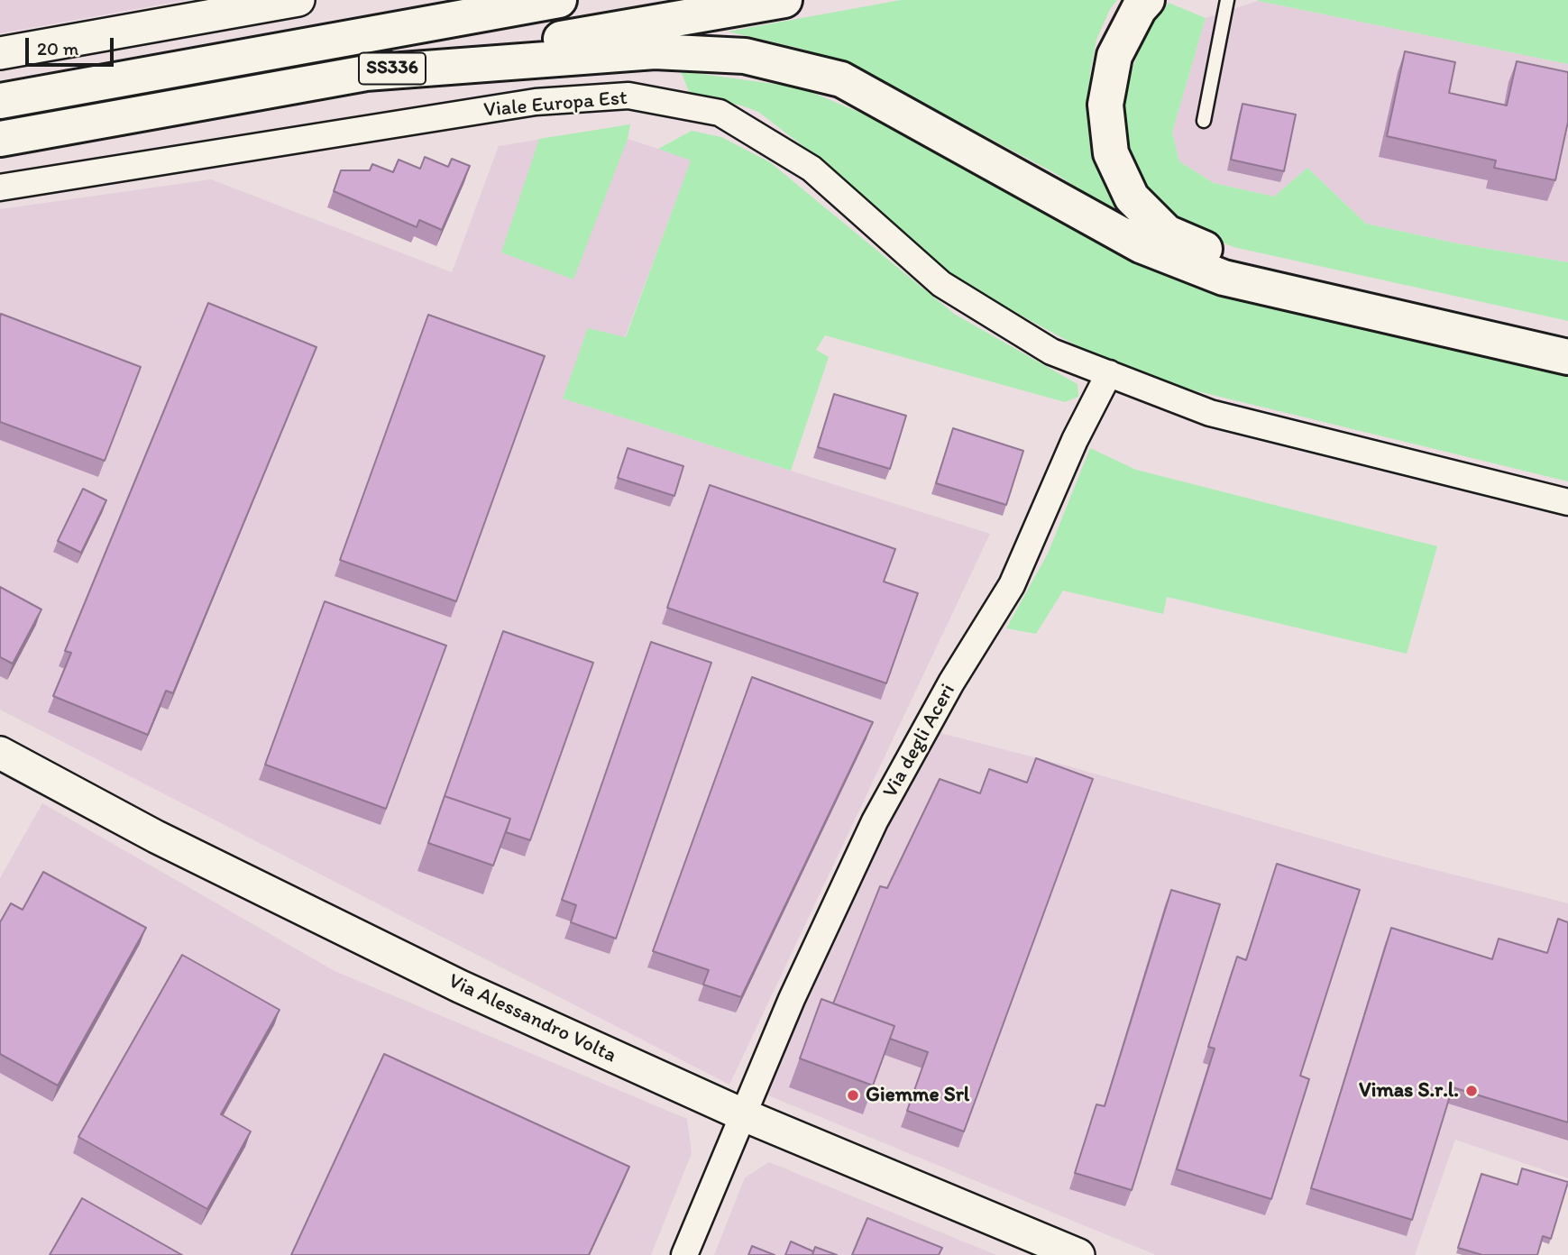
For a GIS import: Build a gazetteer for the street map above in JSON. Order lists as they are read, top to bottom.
{
  "streets": {
    "highway": ["SS336"],
    "street": ["Viale Europa Est", "Via degli Aceri", "Via Alessandro Volta"]
  },
  "crossings": [
    ["Viale Europa Est", "Via degli Aceri"],
    ["Via degli Aceri", "Via Alessandro Volta"]
  ],
  "places": ["Vimas S.r.l.", "Giemme Srl"],
  "scale_bar": "20 m"
}
